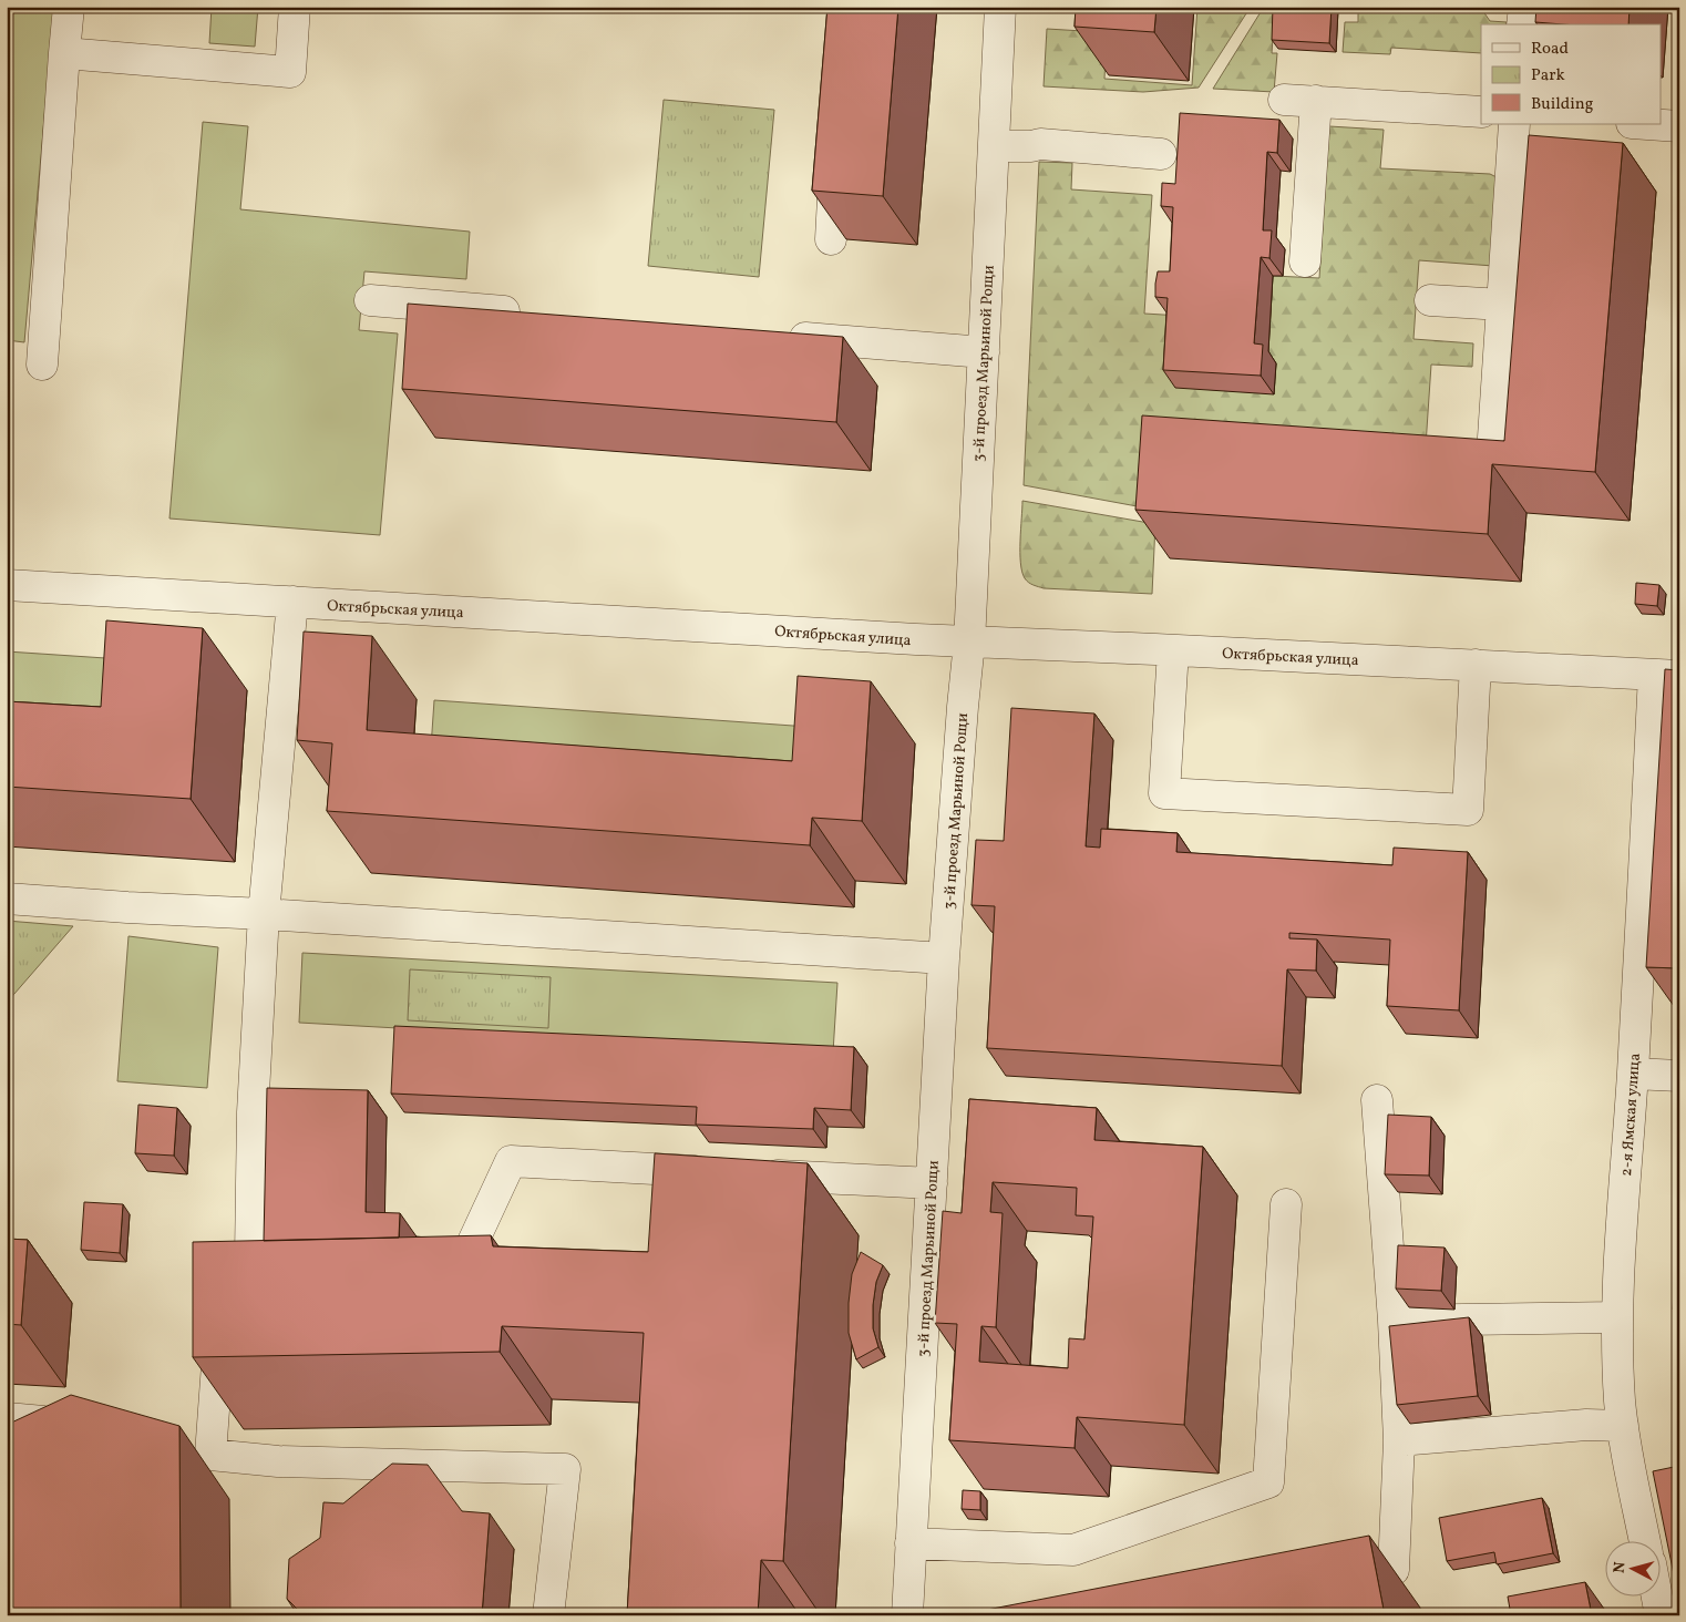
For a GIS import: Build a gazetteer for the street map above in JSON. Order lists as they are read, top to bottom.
{
  "streets": {
    "street": ["3-й проезд Марьиной Рощи", "Октябрьская улица", "2-я Ямская улица"]
  },
  "crossings": [
    ["3-й проезд Марьиной Рощи", "Октябрьская улица"],
    ["Октябрьская улица", "2-я Ямская улица"]
  ],
  "legend": ["Road", "Park", "Building"],
  "north": "left"
}
